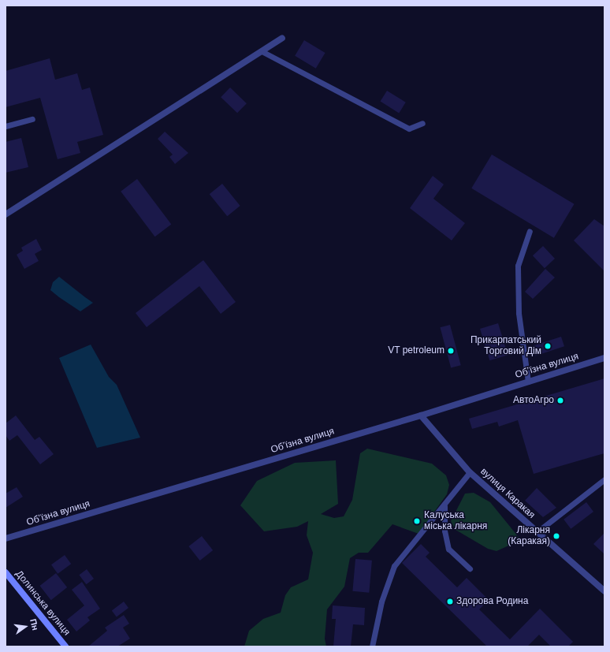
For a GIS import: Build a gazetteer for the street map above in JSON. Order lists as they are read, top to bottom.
{
  "streets": {
    "main road": ["Долинська вулиця"],
    "street": ["Обʼїзна вулиця", "вулиця Каракая"]
  },
  "crossings": [
    ["Обʼїзна вулиця", "вулиця Каракая"]
  ],
  "places": [
    "Прикарпатський Торговий Дім",
    "VT petroleum",
    "АвтоАгро",
    "Калуська міська лікарня",
    "Лікарня (Каракая)",
    "Здорова Родина"
  ],
  "north": "right"
}
